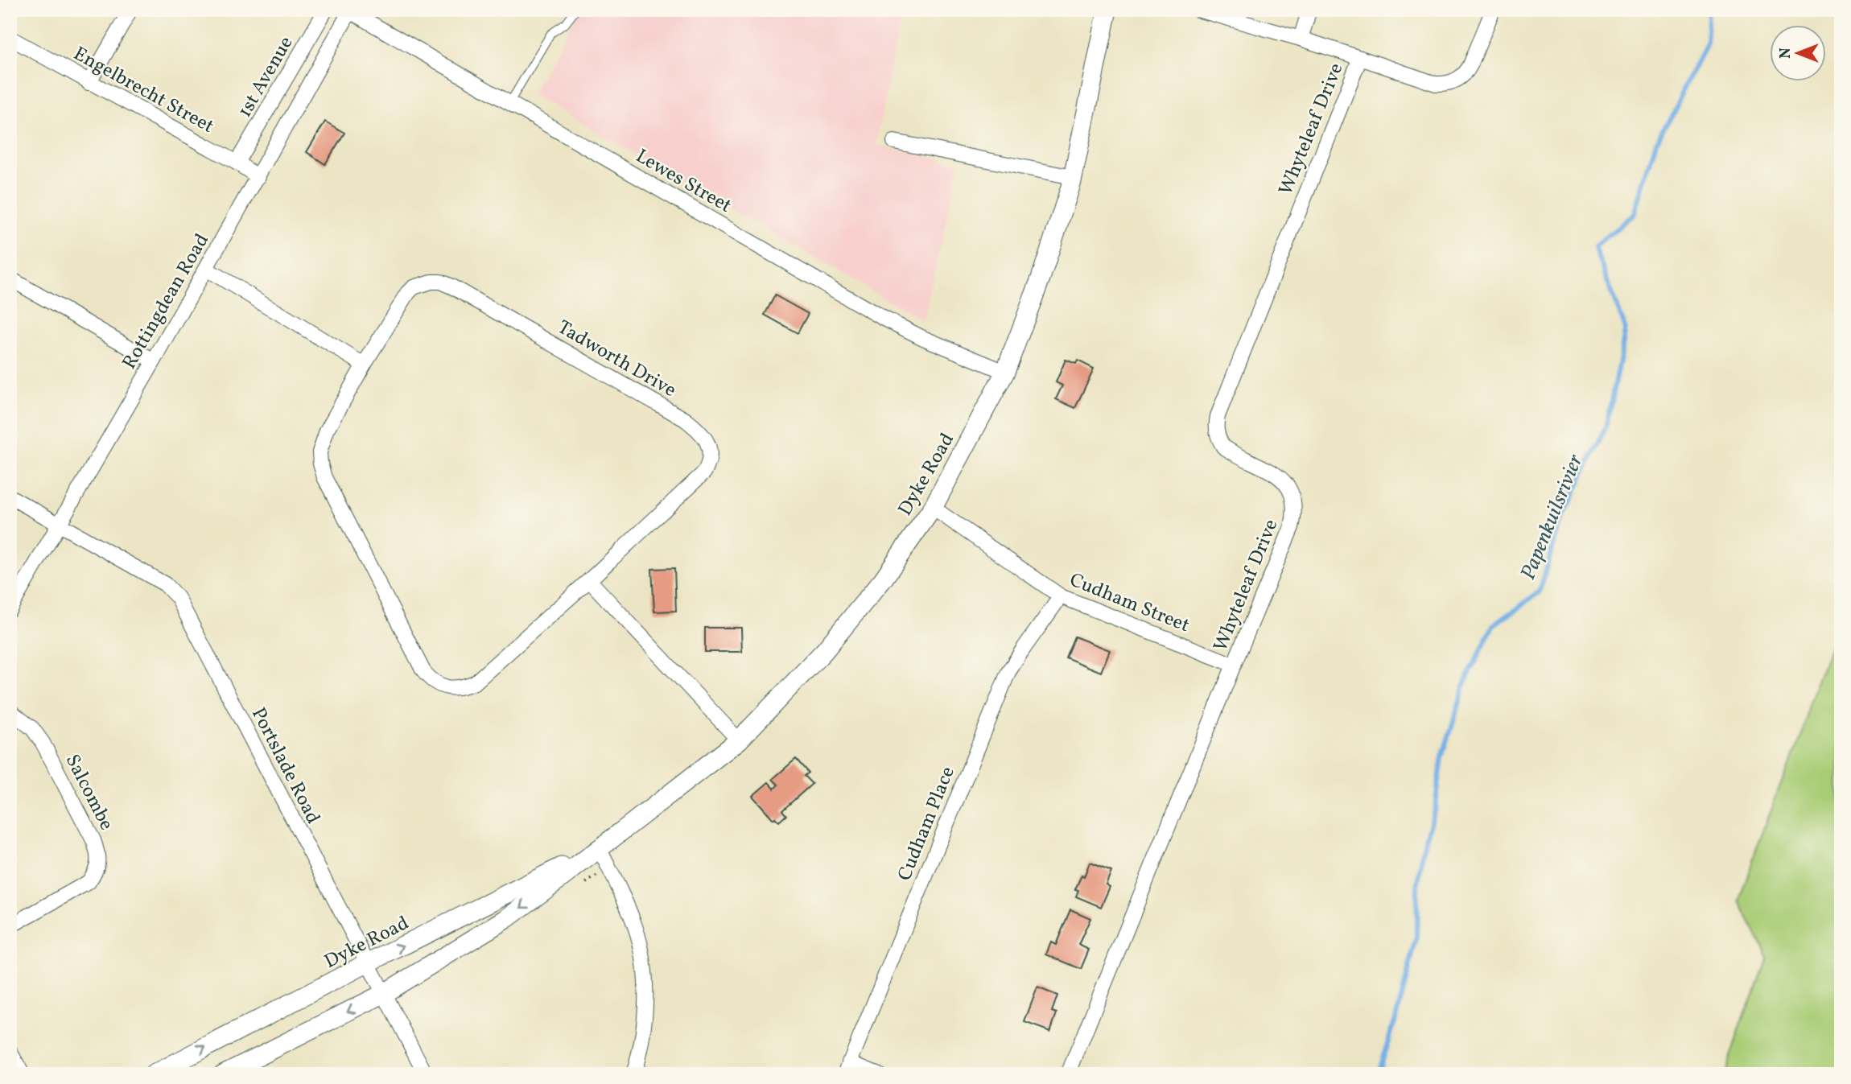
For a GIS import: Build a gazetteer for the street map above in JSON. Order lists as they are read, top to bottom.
{
  "streets": {
    "street": [
      "1st Avenue",
      "Engelbrecht Street",
      "Whyteleaf Drive",
      "Lewes Street",
      "Rottingdean Road",
      "Tadworth Drive",
      "Dyke Road",
      "Cudham Street",
      "Portslade Road",
      "Salcombe",
      "Cudham Place"
    ]
  },
  "crossings": [
    ["1st Avenue", "Engelbrecht Street"],
    ["Engelbrecht Street", "Rottingdean Road"],
    ["Whyteleaf Drive", "Cudham Street"],
    ["Lewes Street", "Rottingdean Road"],
    ["Lewes Street", "Dyke Road"],
    ["Rottingdean Road", "Portslade Road"],
    ["Dyke Road", "Cudham Street"],
    ["Dyke Road", "Portslade Road"],
    ["Cudham Street", "Cudham Place"]
  ],
  "water": ["Papenkuilsrivier"],
  "north": "left"
}
